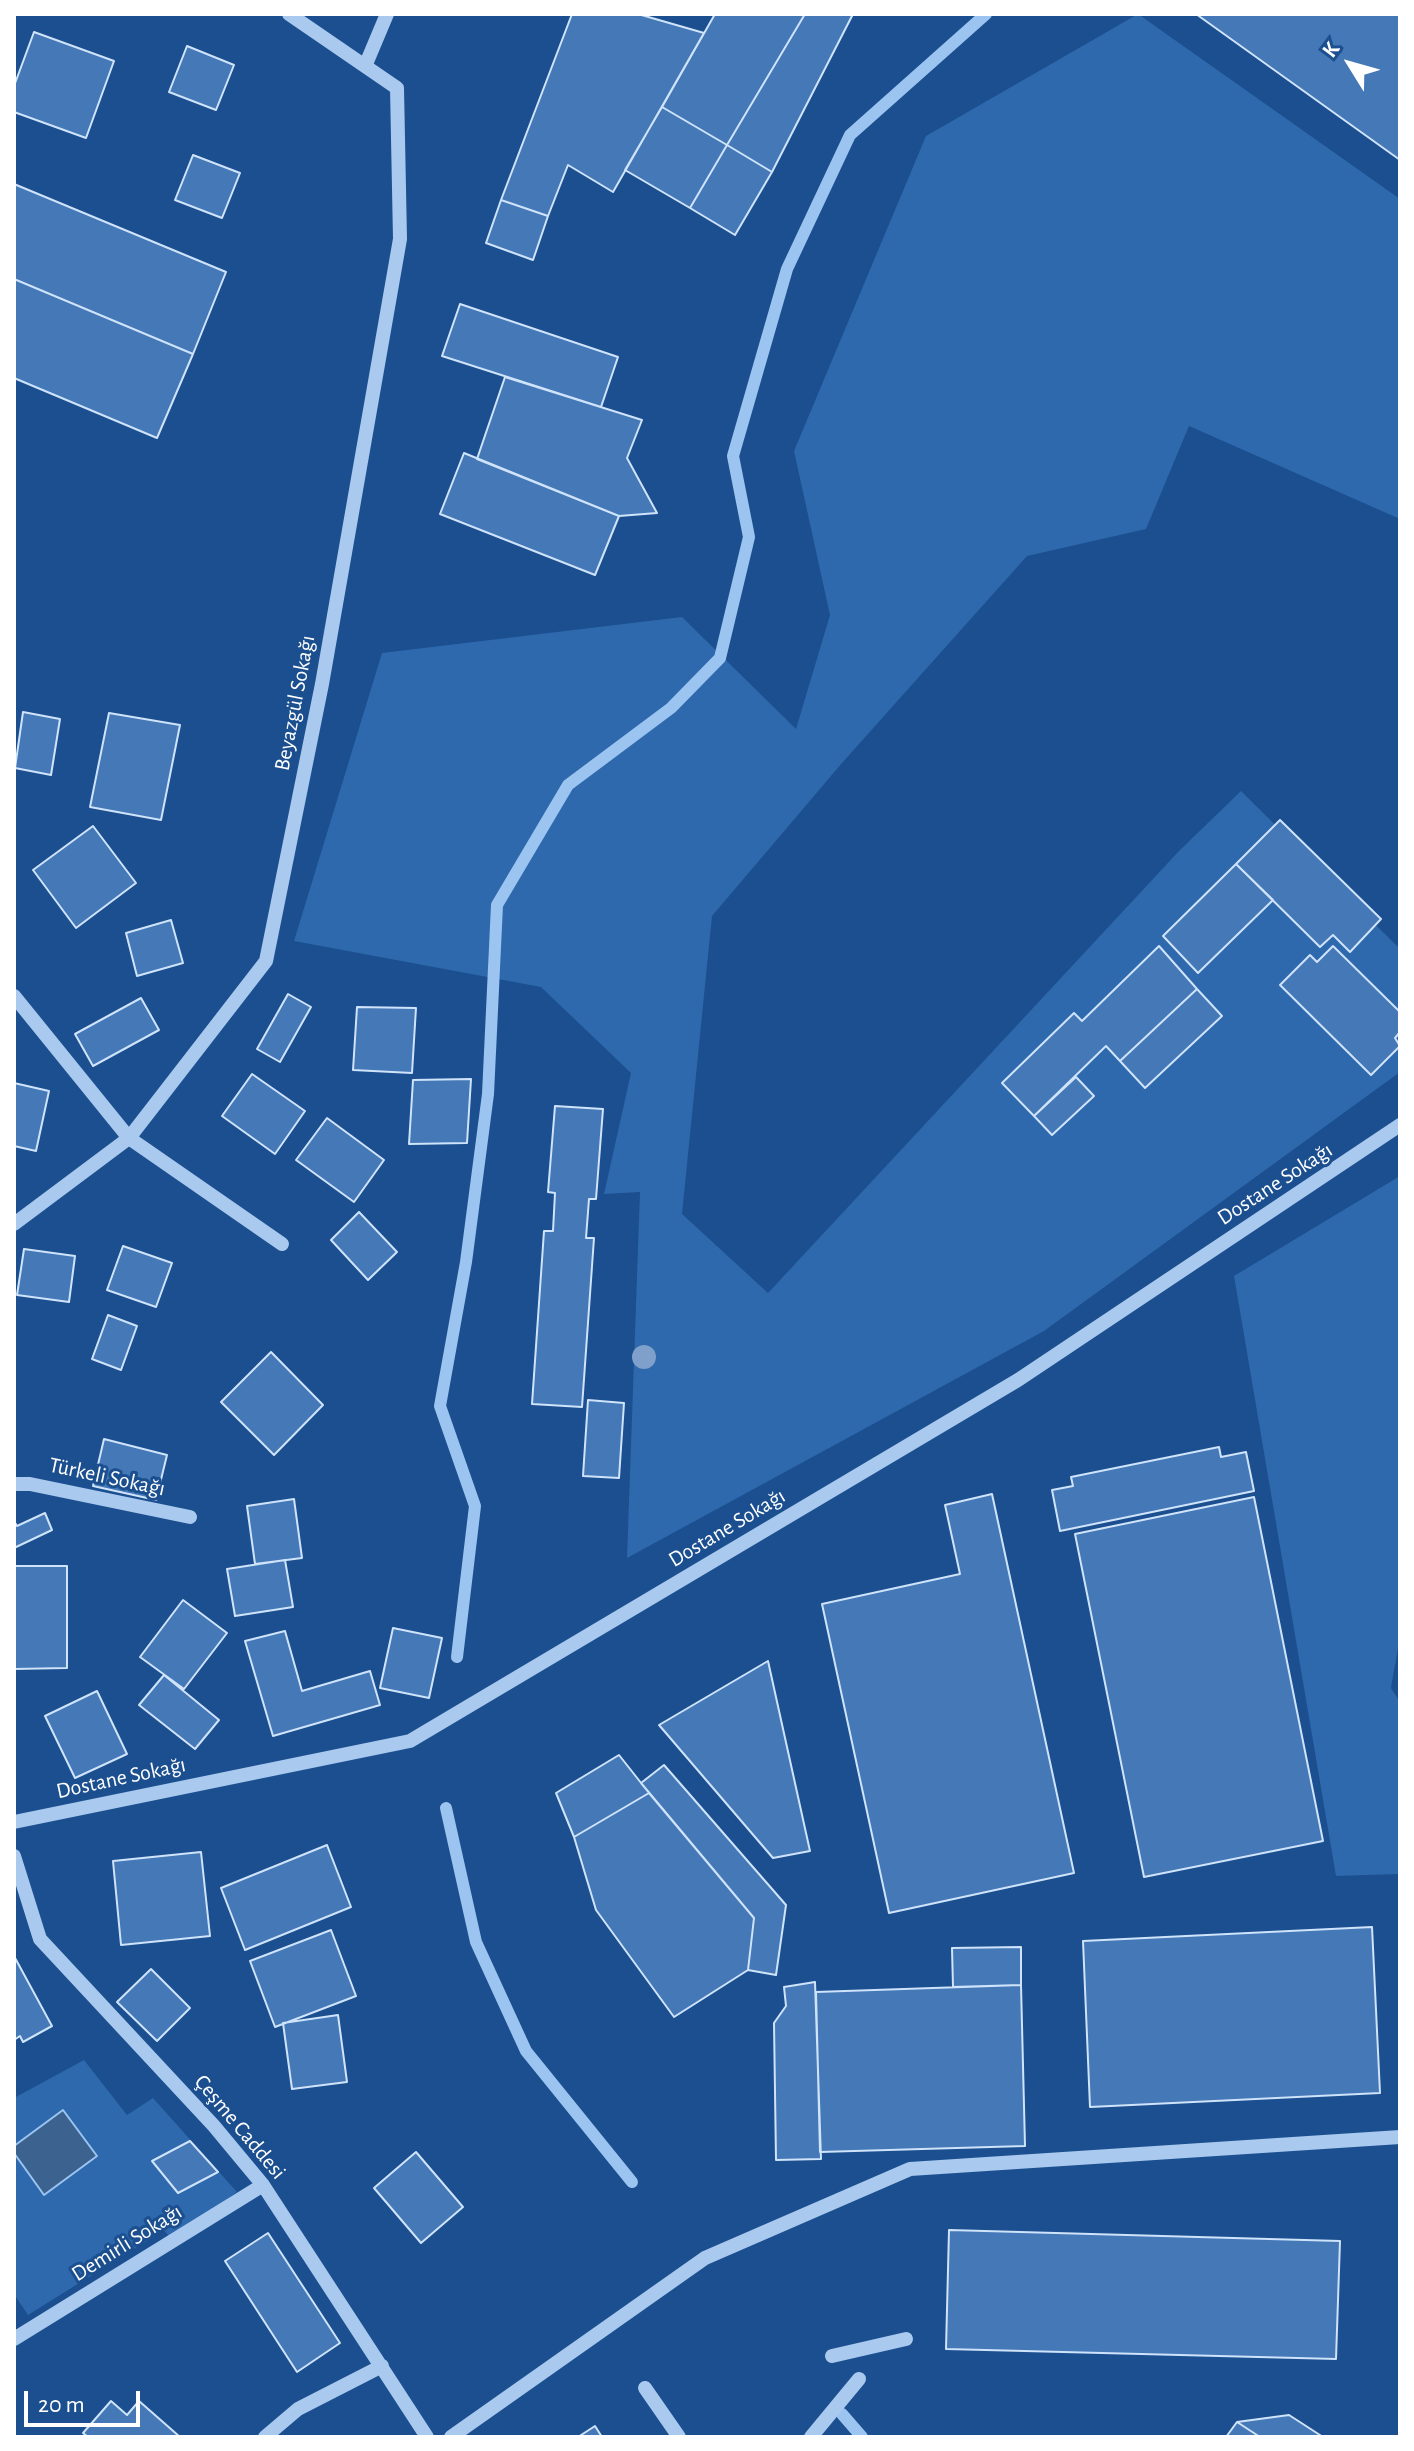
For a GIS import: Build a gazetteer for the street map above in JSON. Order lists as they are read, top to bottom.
{
  "streets": {
    "street": [
      "Beyazgül Sokağı",
      "Dostane Sokağı",
      "Türkeli Sokağı",
      "Çeşme Caddesi",
      "Demirli Sokağı"
    ]
  },
  "crossings": [
    ["Çeşme Caddesi", "Demirli Sokağı"]
  ],
  "scale_bar": "20 m",
  "north": "top left"
}
